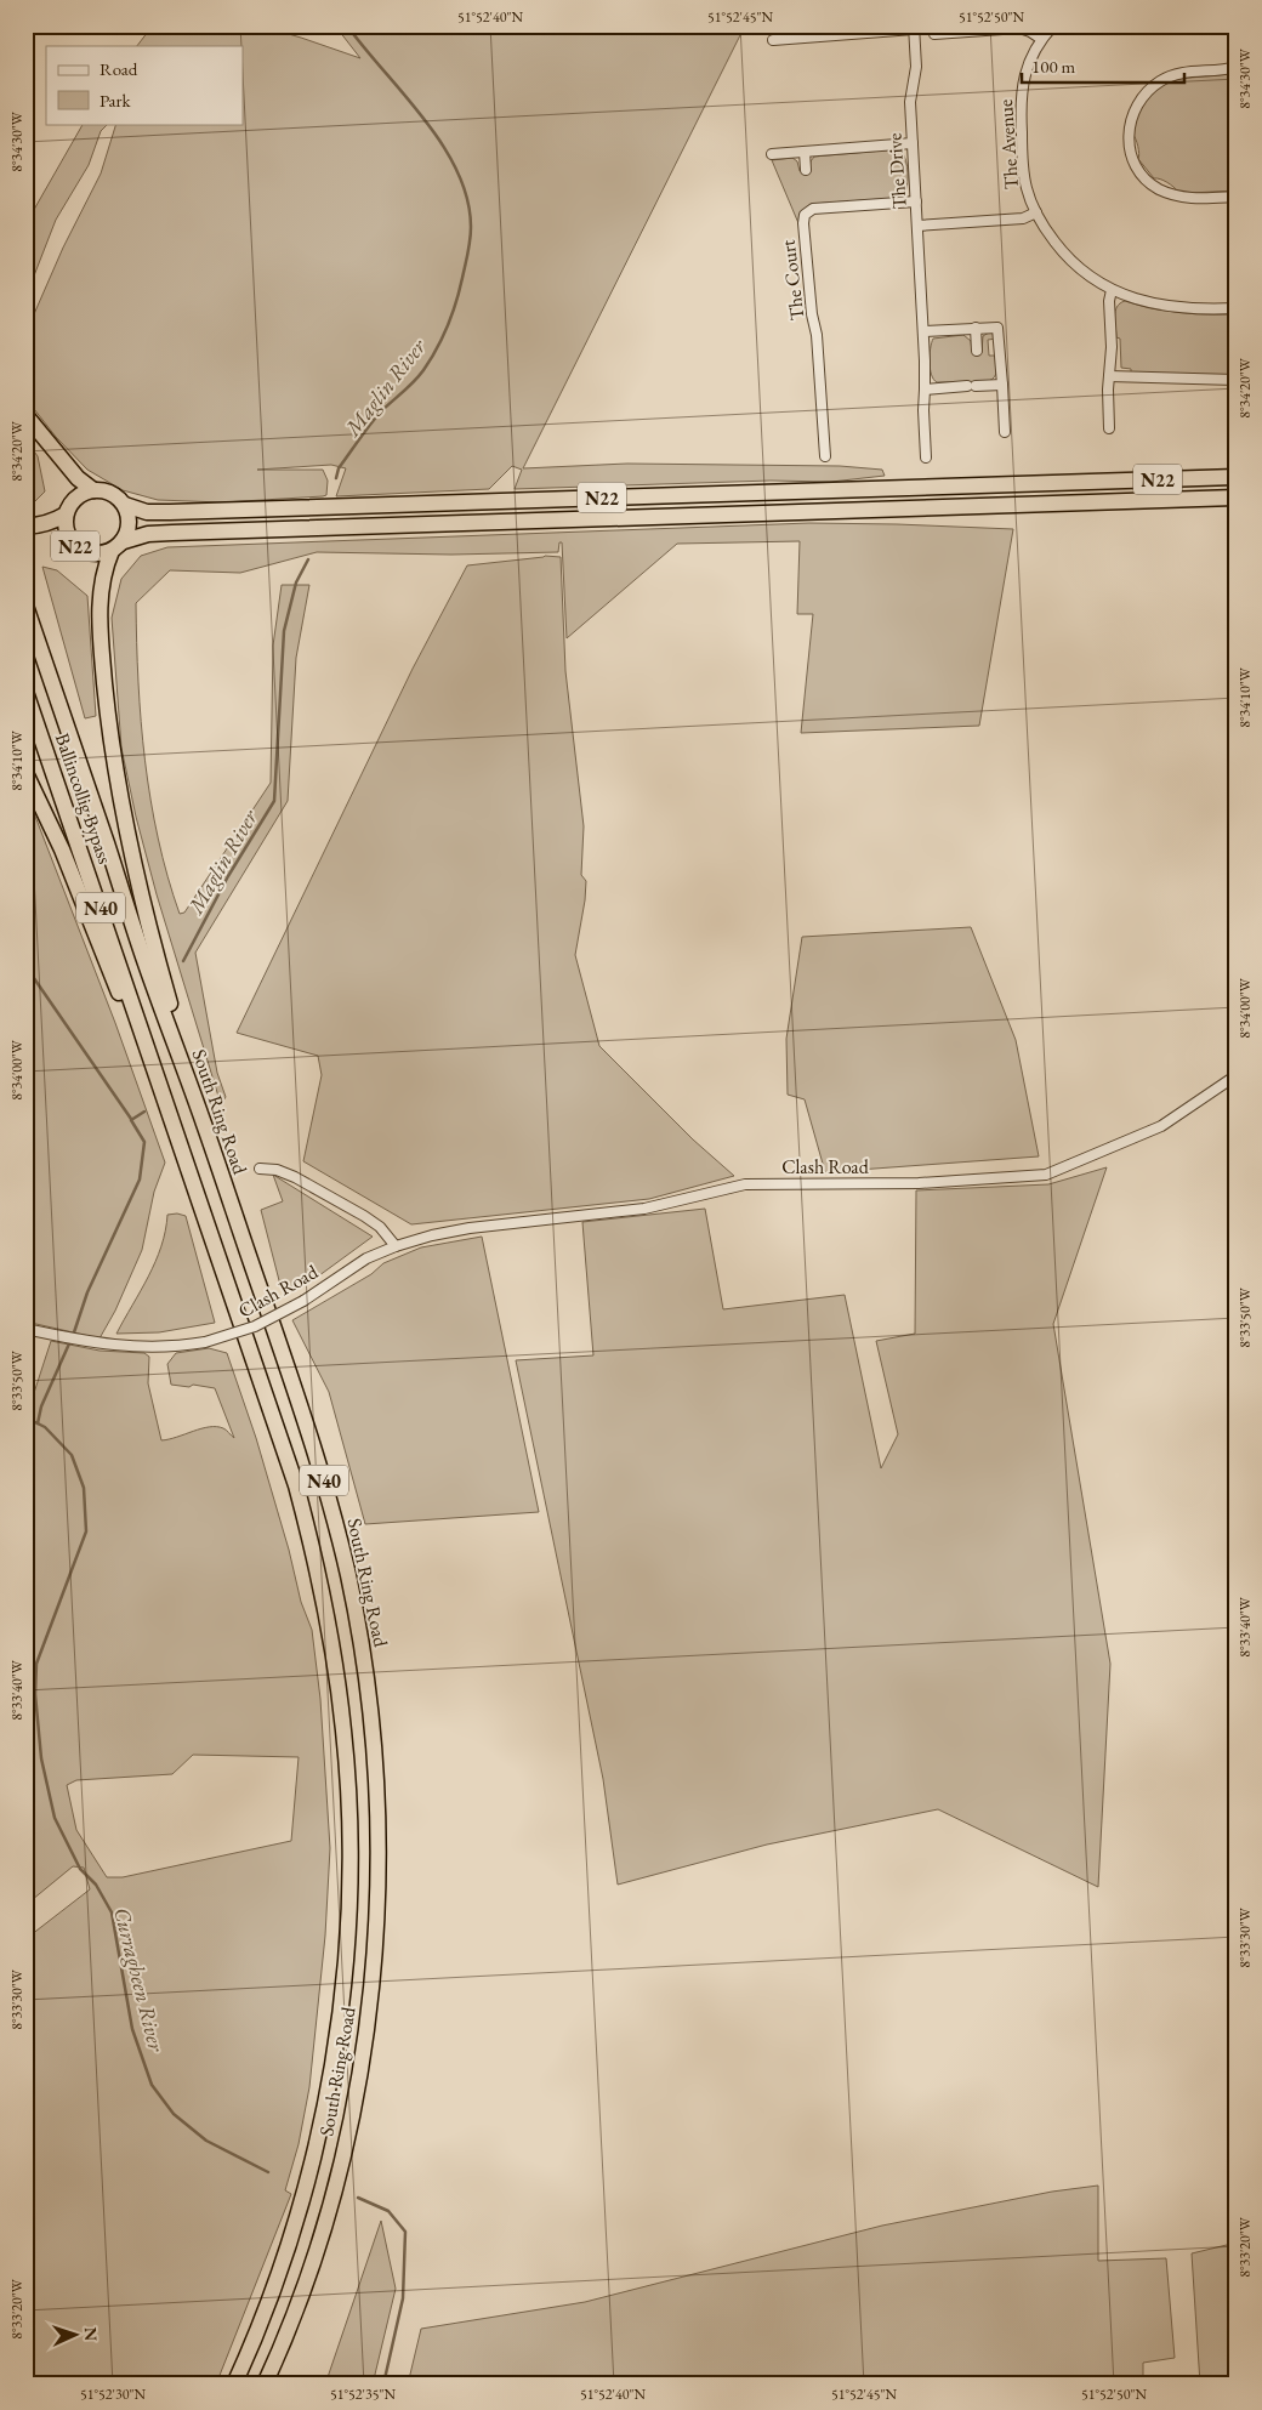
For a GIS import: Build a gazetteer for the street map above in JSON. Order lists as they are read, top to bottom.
{
  "streets": {
    "highway": [
      "N22",
      "Ballincollig Bypass",
      "N40",
      "South Ring Road"
    ],
    "street": [
      "The Avenue",
      "The Drive",
      "The Court",
      "Clash Road"
    ]
  },
  "crossings": [
    ["The Avenue", "The Drive"],
    ["The Drive", "The Court"],
    ["Ballincollig Bypass", "South Ring Road"]
  ],
  "water": ["Maglin River", "Curragheen River"],
  "legend": ["Road", "Park"],
  "scale_bar": "100 m",
  "north": "right",
  "coordinates": [
    "51°52'40\"N",
    "51°52'45\"N",
    "51°52'50\"N",
    "8°34'30\"W",
    "8°34'20\"W",
    "8°34'10\"W",
    "8°34'00\"W",
    "8°33'50\"W",
    "8°33'40\"W",
    "8°33'30\"W",
    "8°33'20\"W",
    "51°52'30\"N",
    "51°52'35\"N"
  ]
}
